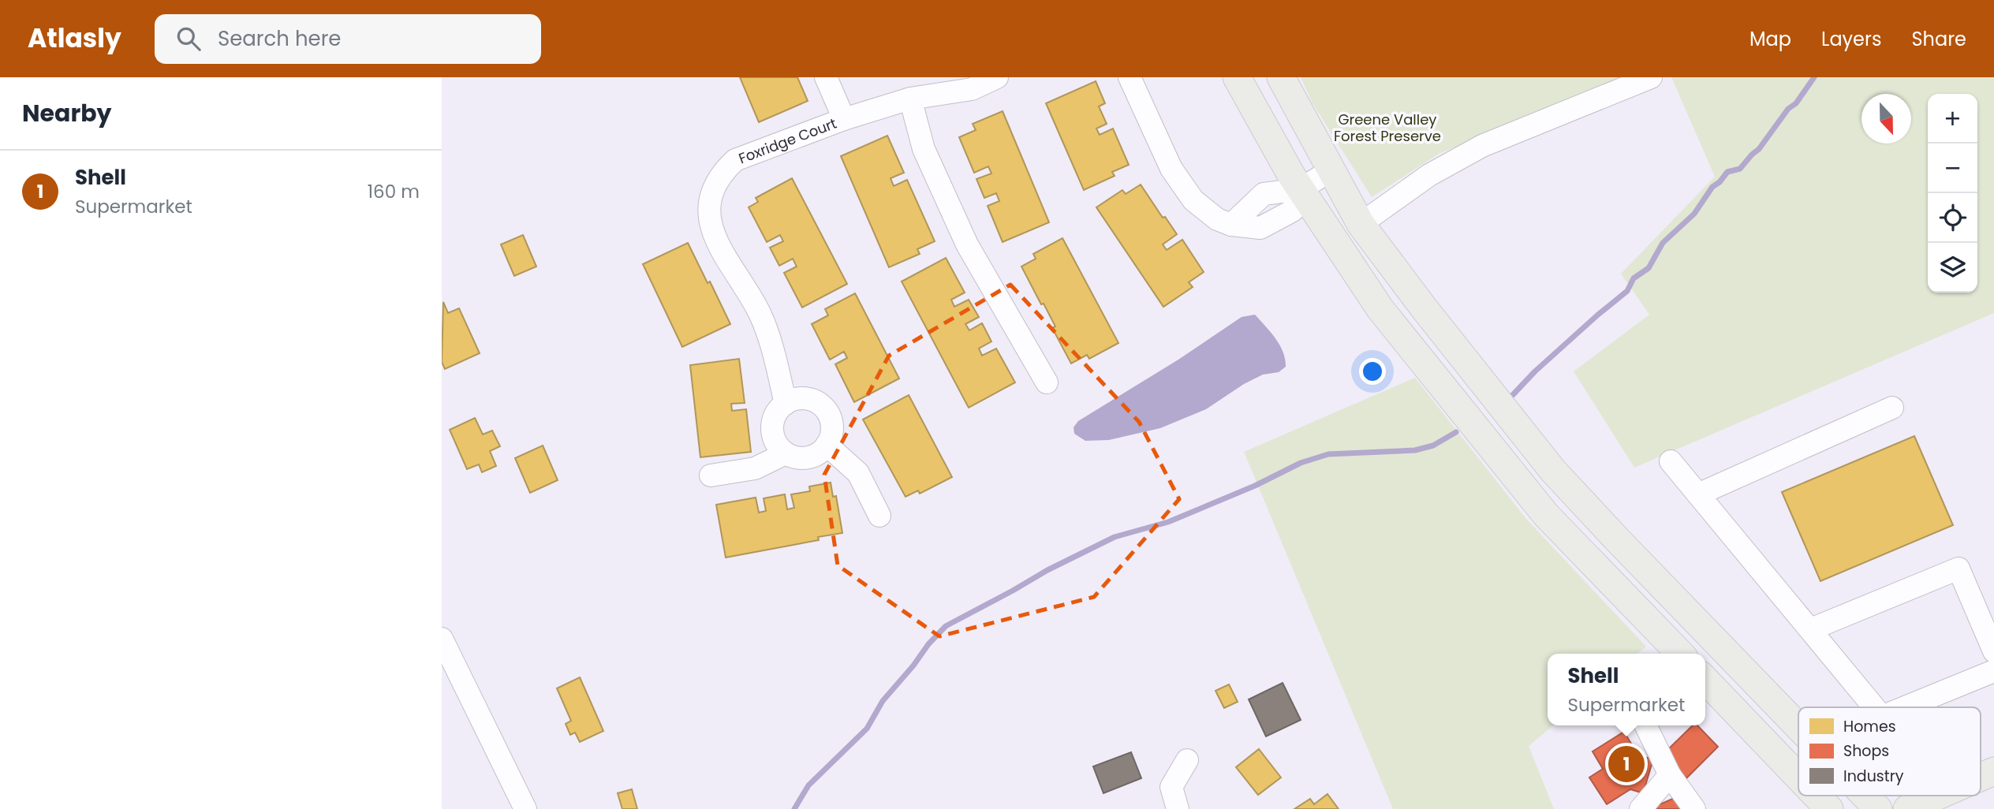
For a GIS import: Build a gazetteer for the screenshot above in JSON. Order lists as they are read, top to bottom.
{
  "streets": {
    "street": ["Foxridge Court"]
  },
  "parks": ["Greene Valley Forest Preserve"],
  "legend": ["Homes", "Shops", "Industry"],
  "north": "bottom",
  "page": {
    "header": "Atlasly",
    "search": "Search here",
    "nav": ["Map", "Layers", "Share"],
    "heading": "Nearby",
    "map_buttons": ["+", "−"],
    "list": [
      {
        "mark": "1",
        "name": "Shell",
        "note": "Supermarket",
        "value": "160 m"
      }
    ],
    "popup": ["Shell", "Supermarket"],
    "pins": "1"
  }
}
